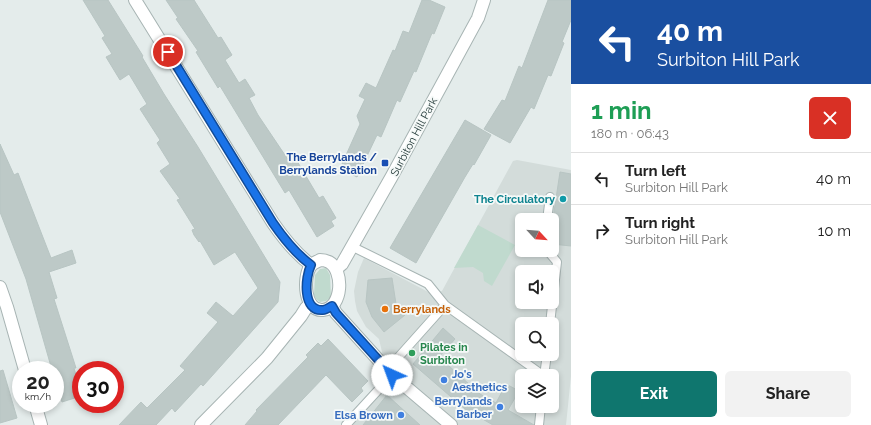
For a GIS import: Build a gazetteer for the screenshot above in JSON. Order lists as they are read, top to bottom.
{
  "streets": {
    "street": ["Surbiton Hill Park"]
  },
  "places": {
    "transit": ["The Berrylands / Berrylands Station"],
    "other": [
      "The Circulatory",
      "Berrylands",
      "Pilates in Surbiton",
      "Jo's Aesthetics",
      "Berrylands Barber",
      "Elsa Brown"
    ]
  },
  "north": "bottom right",
  "page": {
    "turn": ["40 m", "Surbiton Hill Park"],
    "heading": ["1 min", "180 m · 06:43"],
    "list": [
      {
        "name": "Turn left",
        "note": "Surbiton Hill Park",
        "value": "40 m"
      },
      {
        "name": "Turn right",
        "note": "Surbiton Hill Park",
        "value": "10 m"
      }
    ],
    "speed": "20 km/h",
    "limit": "30",
    "buttons": ["Exit", "Share"]
  }
}
